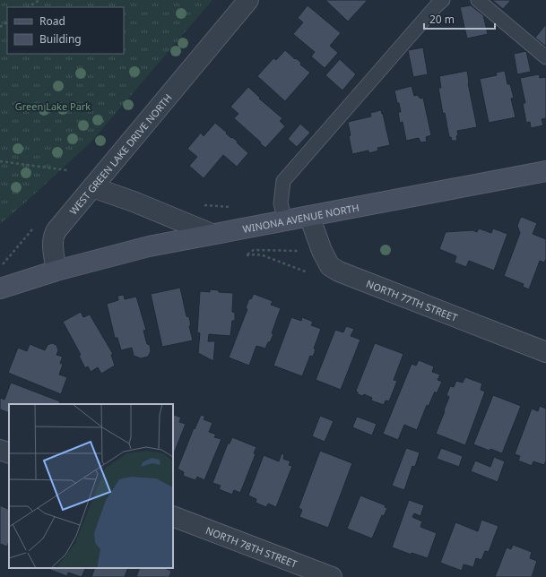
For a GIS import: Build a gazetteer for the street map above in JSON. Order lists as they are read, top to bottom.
{
  "streets": {
    "main road": ["WINONA AVENUE NORTH"],
    "street": ["WEST GREEN LAKE DRIVE NORTH", "NORTH 77TH STREET", "NORTH 78TH STREET"]
  },
  "crossings": [
    ["WEST GREEN LAKE DRIVE NORTH", "WINONA AVENUE NORTH"],
    ["WINONA AVENUE NORTH", "NORTH 77TH STREET"]
  ],
  "parks": ["Green Lake Park"],
  "legend": ["Road", "Building"],
  "scale_bar": "20 m"
}
